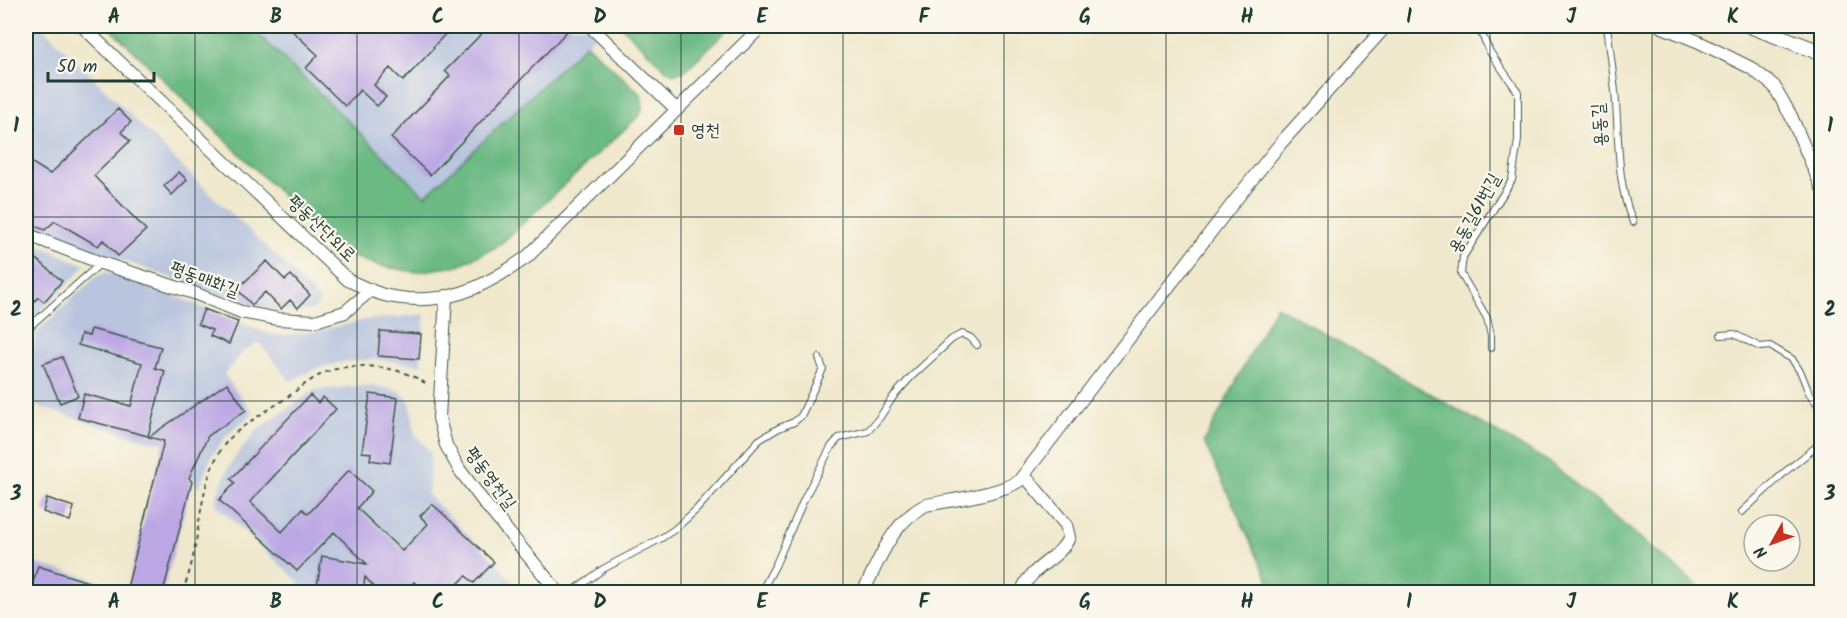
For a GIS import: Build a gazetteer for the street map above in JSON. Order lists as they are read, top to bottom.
{
  "streets": {
    "street": ["평동산단외로", "평동매화길", "평동영천길"],
    "lane": ["용동길", "용동길61번길"]
  },
  "crossings": [
    ["평동산단외로", "평동매화길"],
    ["평동산단외로", "평동영천길"]
  ],
  "places": {
    "transit": ["영천"]
  },
  "scale_bar": "50 m",
  "north": "bottom left",
  "grid": {
    "columns": [
      "A",
      "B",
      "C",
      "D",
      "E",
      "F",
      "G",
      "H",
      "I",
      "J",
      "K"
    ],
    "rows": ["1", "2", "3"]
  }
}
